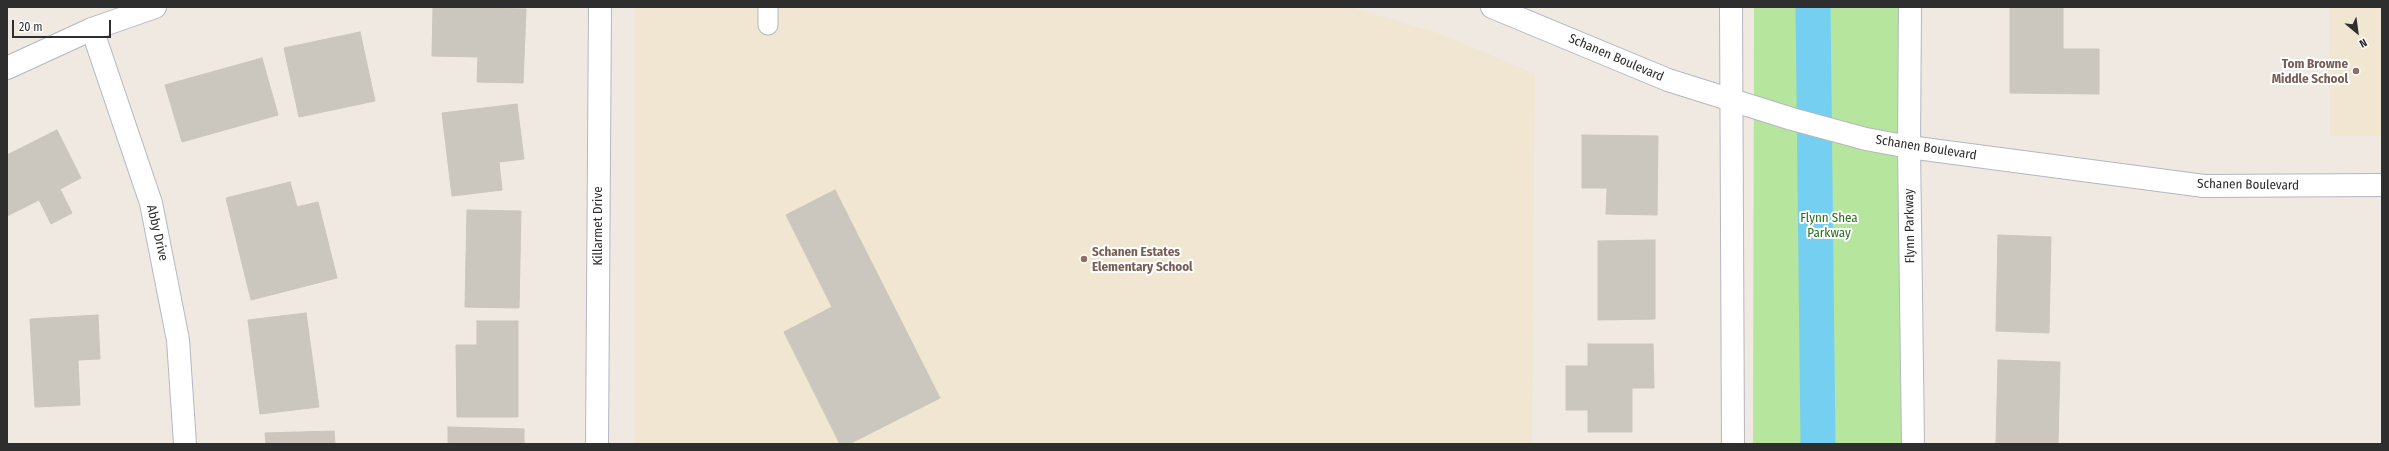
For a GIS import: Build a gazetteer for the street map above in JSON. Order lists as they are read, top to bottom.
{
  "streets": {
    "street": [
      "Schanen Boulevard",
      "Killarmet Drive",
      "Flynn Parkway",
      "Abby Drive"
    ]
  },
  "crossings": [
    ["Schanen Boulevard", "Flynn Parkway"]
  ],
  "parks": ["Flynn Shea Parkway"],
  "places": ["Tom Browne Middle School", "Schanen Estates Elementary School"],
  "scale_bar": "20 m",
  "north": "bottom right"
}
